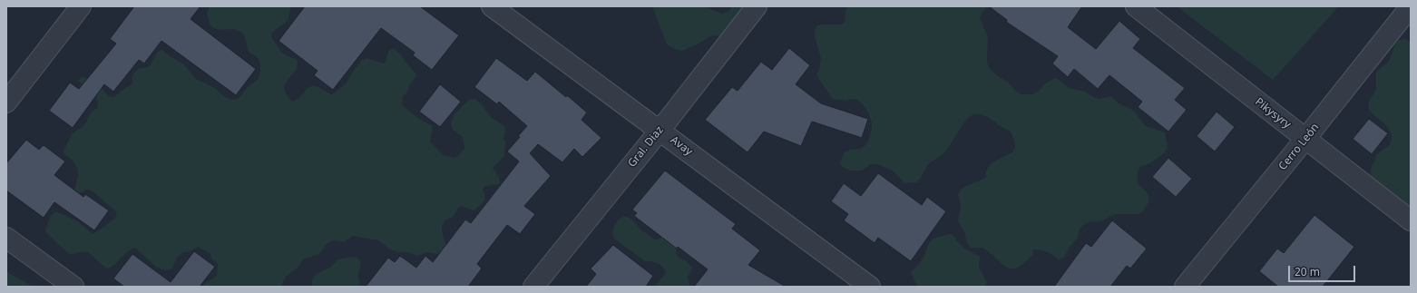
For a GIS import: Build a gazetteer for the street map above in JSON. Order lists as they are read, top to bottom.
{
  "streets": {
    "street": [
      "Pikysyry",
      "Avay",
      "Gral. Diaz",
      "Cerro León"
    ]
  },
  "crossings": [
    ["Pikysyry", "Cerro León"],
    ["Avay", "Gral. Diaz"]
  ],
  "scale_bar": "20 m"
}
